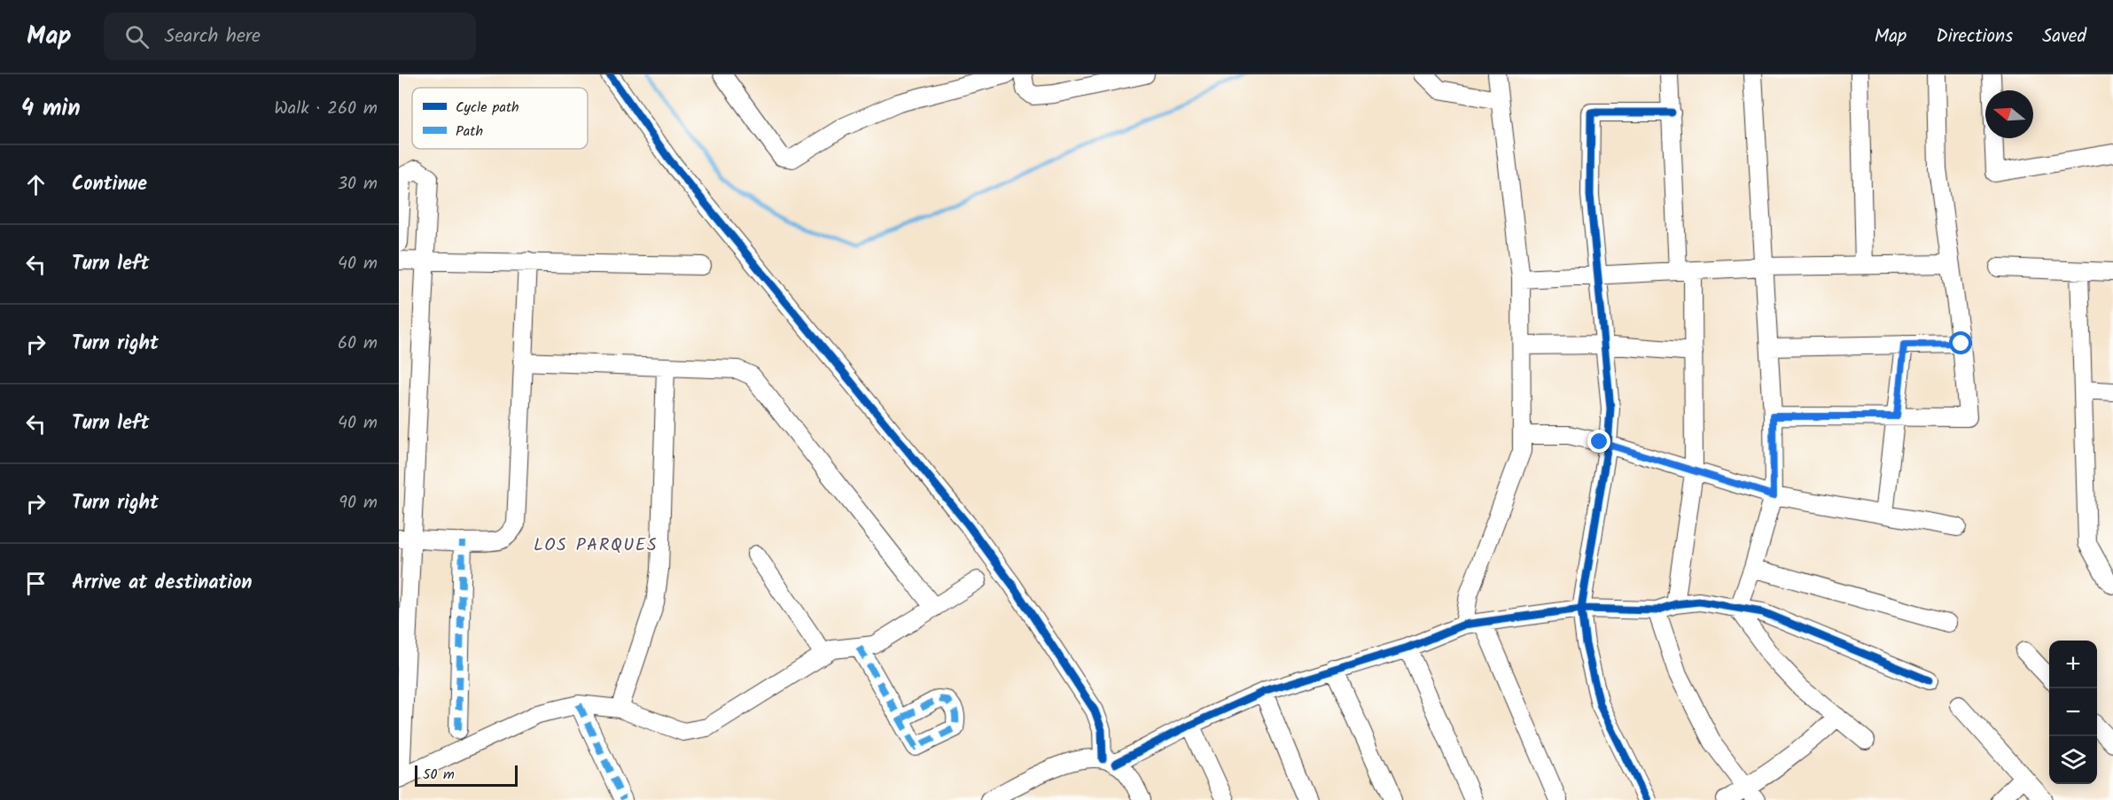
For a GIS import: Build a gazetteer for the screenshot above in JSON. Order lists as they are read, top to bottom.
{
  "districts": ["LOS PARQUES"],
  "legend": ["Cycle path", "Path"],
  "scale_bar": "50 m",
  "north": "left",
  "page": {
    "header": "Map",
    "search": "Search here",
    "nav": ["Map", "Directions", "Saved"],
    "heading": ["4 min", "Walk · 260 m"],
    "list": [
      ["Continue", "30 m"],
      ["Turn left", "40 m"],
      ["Turn right", "60 m"],
      ["Turn left", "40 m"],
      ["Turn right", "90 m"],
      "Arrive at destination"
    ],
    "map_buttons": ["+", "−"],
    "scale": "50 m"
  }
}
